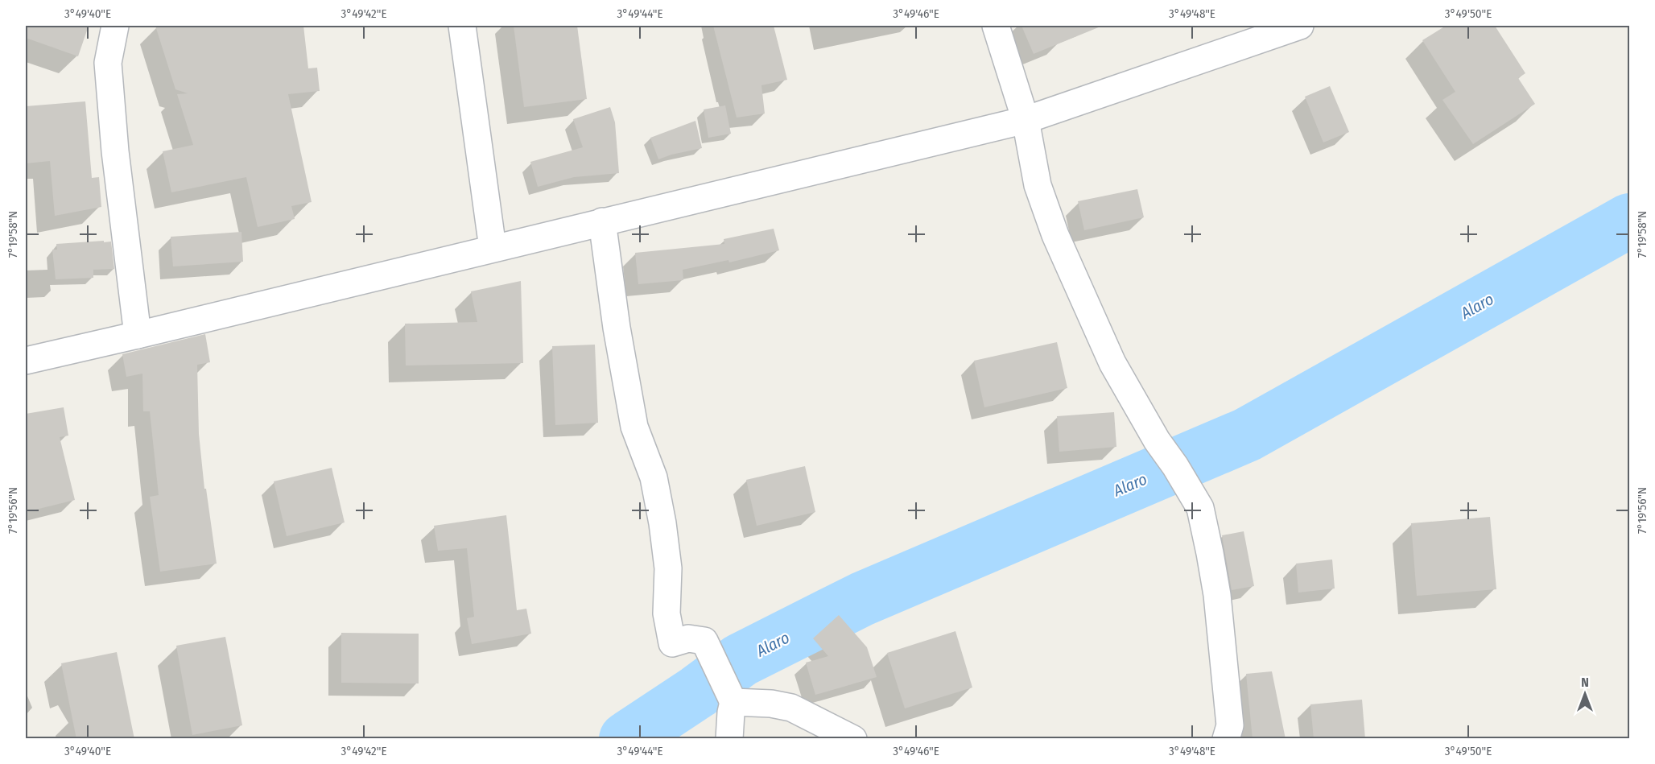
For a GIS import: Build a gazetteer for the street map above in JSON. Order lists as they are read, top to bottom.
{
  "water": ["Alaro"],
  "north": "top",
  "coordinates": [
    "3°49'40\"E",
    "3°49'42\"E",
    "3°49'44\"E",
    "3°49'46\"E",
    "3°49'48\"E",
    "3°49'50\"E",
    "7°19'58\"N",
    "7°19'56\"N"
  ]
}
